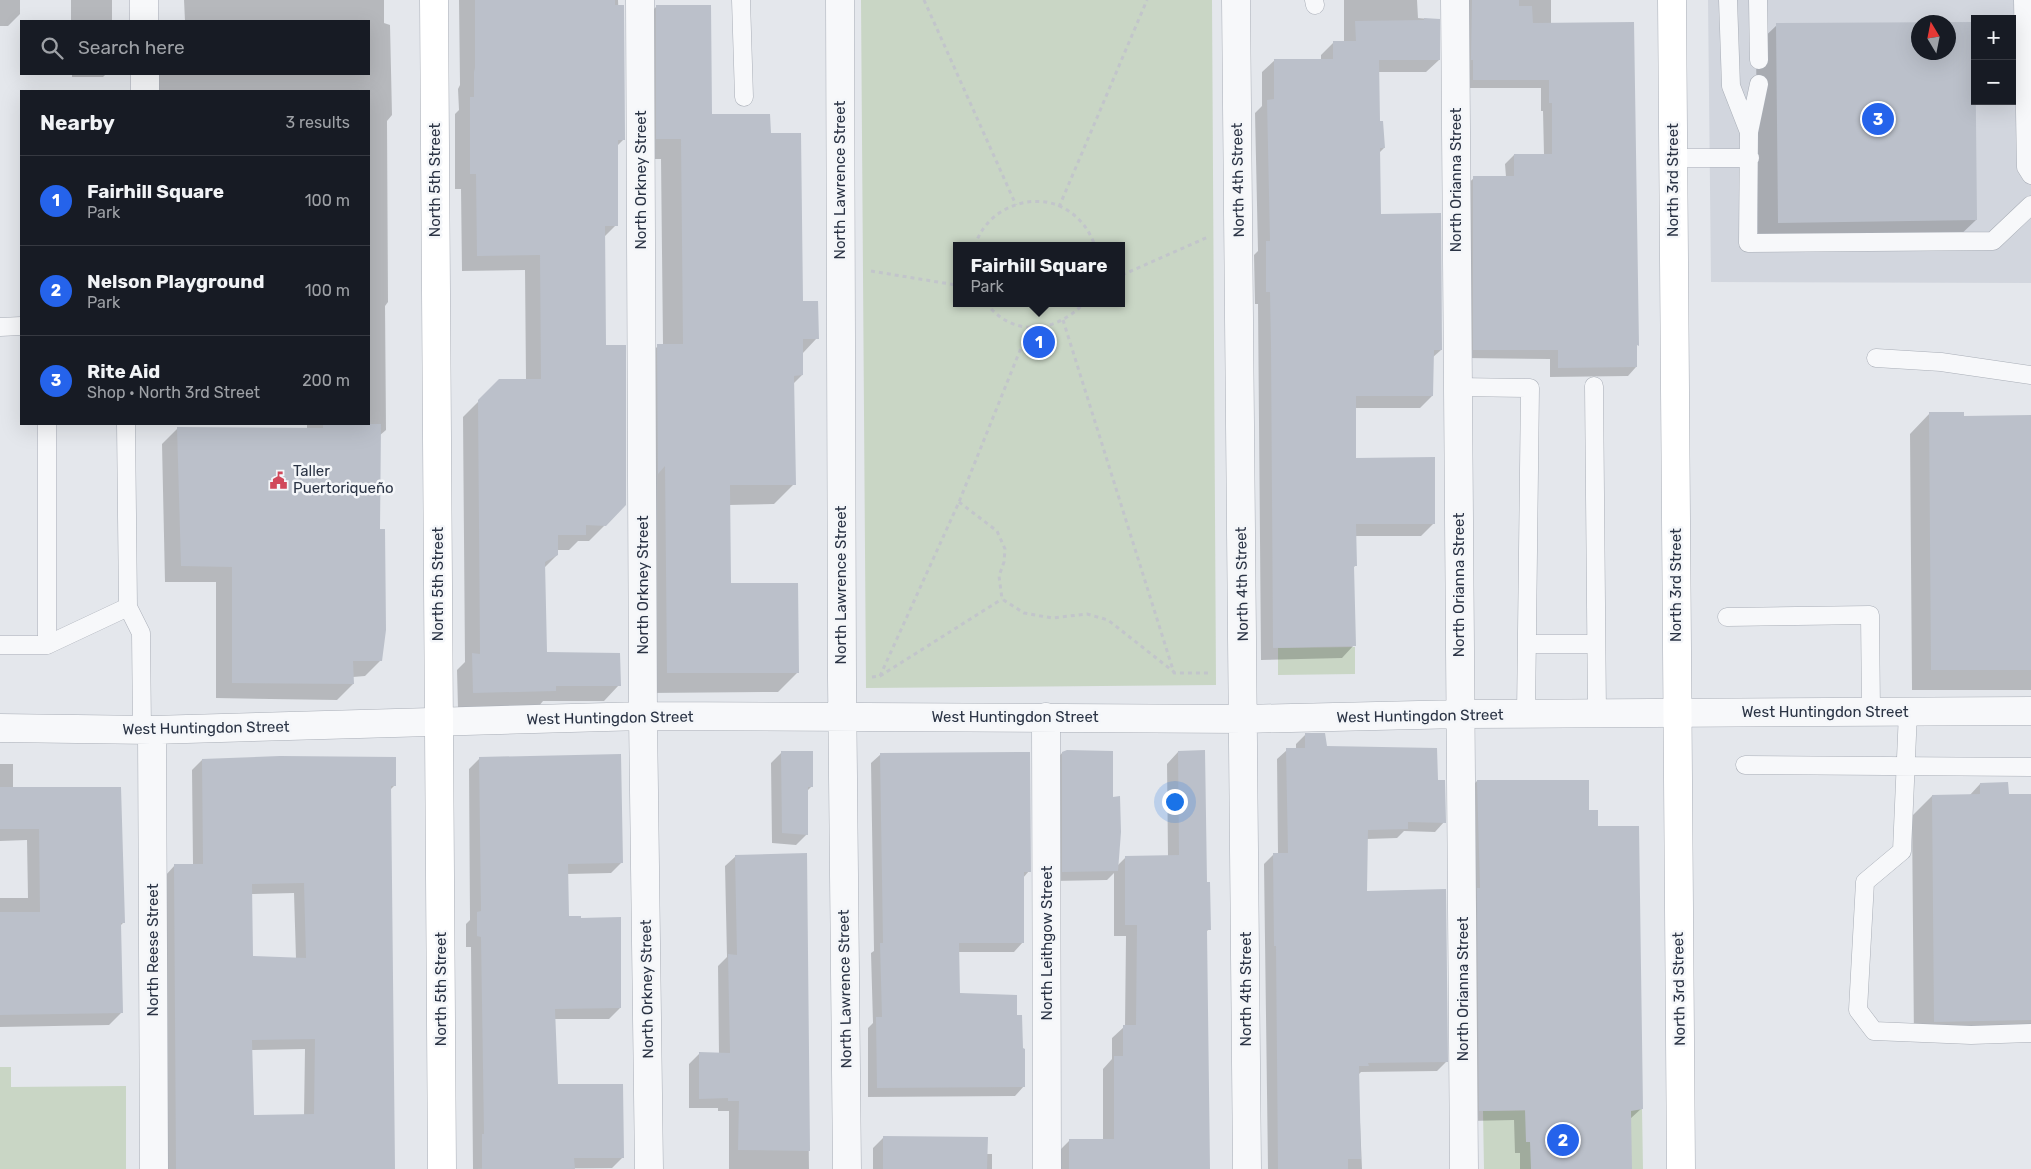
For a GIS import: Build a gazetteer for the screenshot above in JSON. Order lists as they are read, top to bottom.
{
  "streets": {
    "street": [
      "North 5th Street",
      "North Orkney Street",
      "North Lawrence Street",
      "North 4th Street",
      "North Orianna Street",
      "North 3rd Street",
      "West Huntingdon Street",
      "North Leithgow Street",
      "North Reese Street"
    ]
  },
  "crossings": [
    ["North 5th Street", "West Huntingdon Street"],
    ["North Orkney Street", "West Huntingdon Street"],
    ["North Lawrence Street", "West Huntingdon Street"],
    ["North 4th Street", "West Huntingdon Street"],
    ["North Orianna Street", "West Huntingdon Street"],
    ["North 3rd Street", "West Huntingdon Street"],
    ["West Huntingdon Street", "North Leithgow Street"],
    ["West Huntingdon Street", "North Reese Street"]
  ],
  "places": {
    "public building": ["Taller Puertoriqueño"]
  },
  "north": "top",
  "page": {
    "map_buttons": ["+", "−"],
    "search": "Search here",
    "heading": ["Nearby", "3 results"],
    "pins": ["3", "1", "2"],
    "list": [
      {
        "mark": "1",
        "name": "Fairhill Square",
        "note": "Park",
        "value": "100 m"
      },
      {
        "mark": "2",
        "name": "Nelson Playground",
        "note": "Park",
        "value": "100 m"
      },
      {
        "mark": "3",
        "name": "Rite Aid",
        "note": "Shop · North 3rd Street",
        "value": "200 m"
      }
    ],
    "popup": ["Fairhill Square", "Park"]
  }
}
